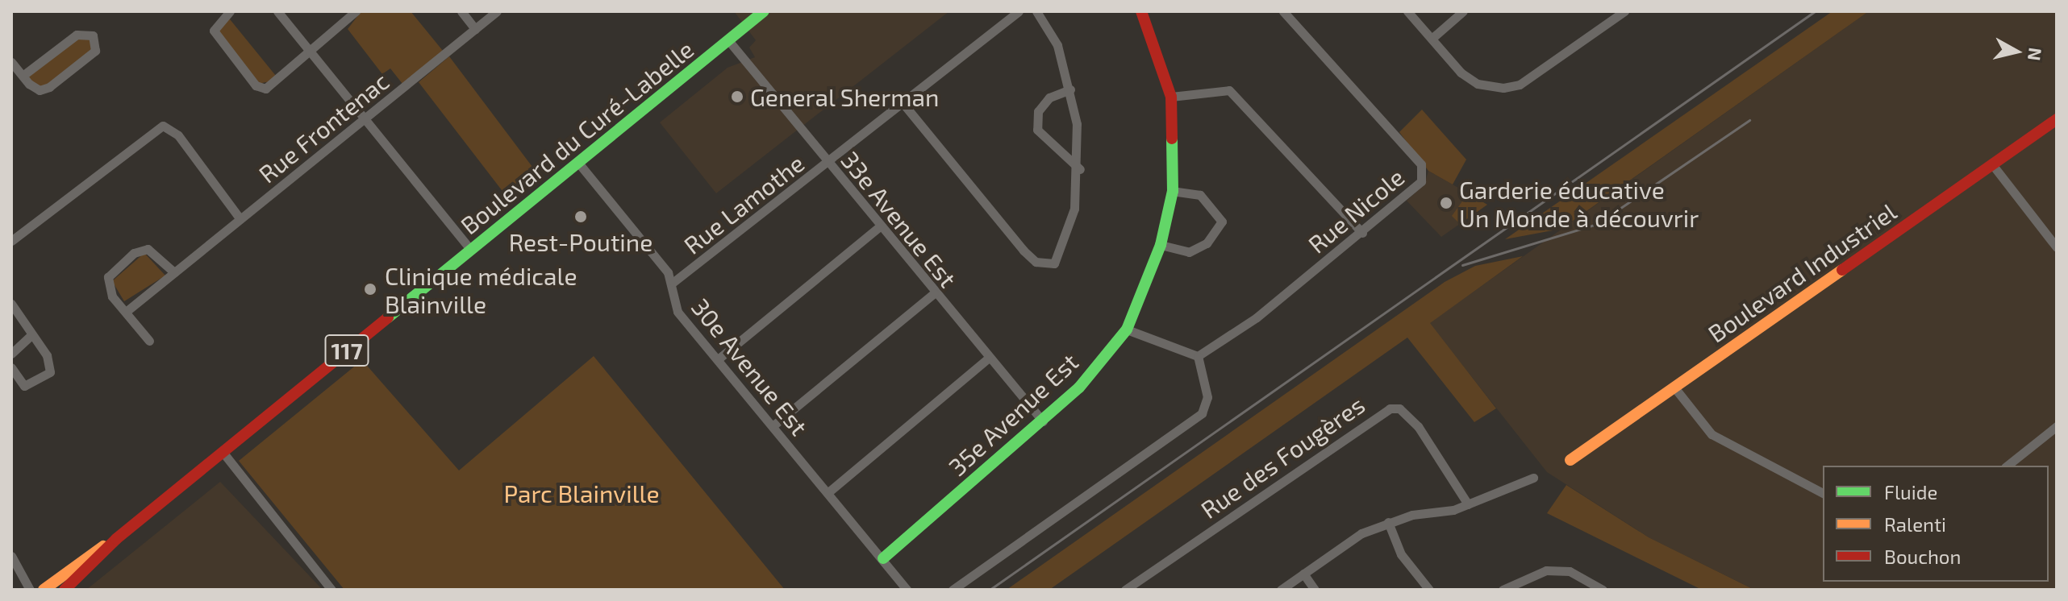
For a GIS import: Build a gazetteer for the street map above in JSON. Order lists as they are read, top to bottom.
{
  "streets": {
    "street": [
      "Rue Frontenac",
      "Boulevard du Curé-Labelle",
      "Rue Lamothe",
      "Rue Nicole",
      "33e Avenue Est",
      "Boulevard Industriel",
      "117",
      "30e Avenue Est",
      "35e Avenue Est",
      "Rue des Fougères"
    ]
  },
  "crossings": [
    ["Boulevard du Curé-Labelle", "33e Avenue Est"],
    ["Boulevard du Curé-Labelle", "30e Avenue Est"],
    ["Rue Lamothe", "33e Avenue Est"],
    ["Rue Lamothe", "30e Avenue Est"],
    ["33e Avenue Est", "35e Avenue Est"],
    ["30e Avenue Est", "35e Avenue Est"]
  ],
  "parks": ["Parc Blainville"],
  "places": [
    "General Sherman",
    "Garderie éducative Un Monde à découvrir",
    "Rest-Poutine",
    "Clinique médicale Blainville"
  ],
  "legend": ["Fluide", "Ralenti", "Bouchon"],
  "north": "right"
}
